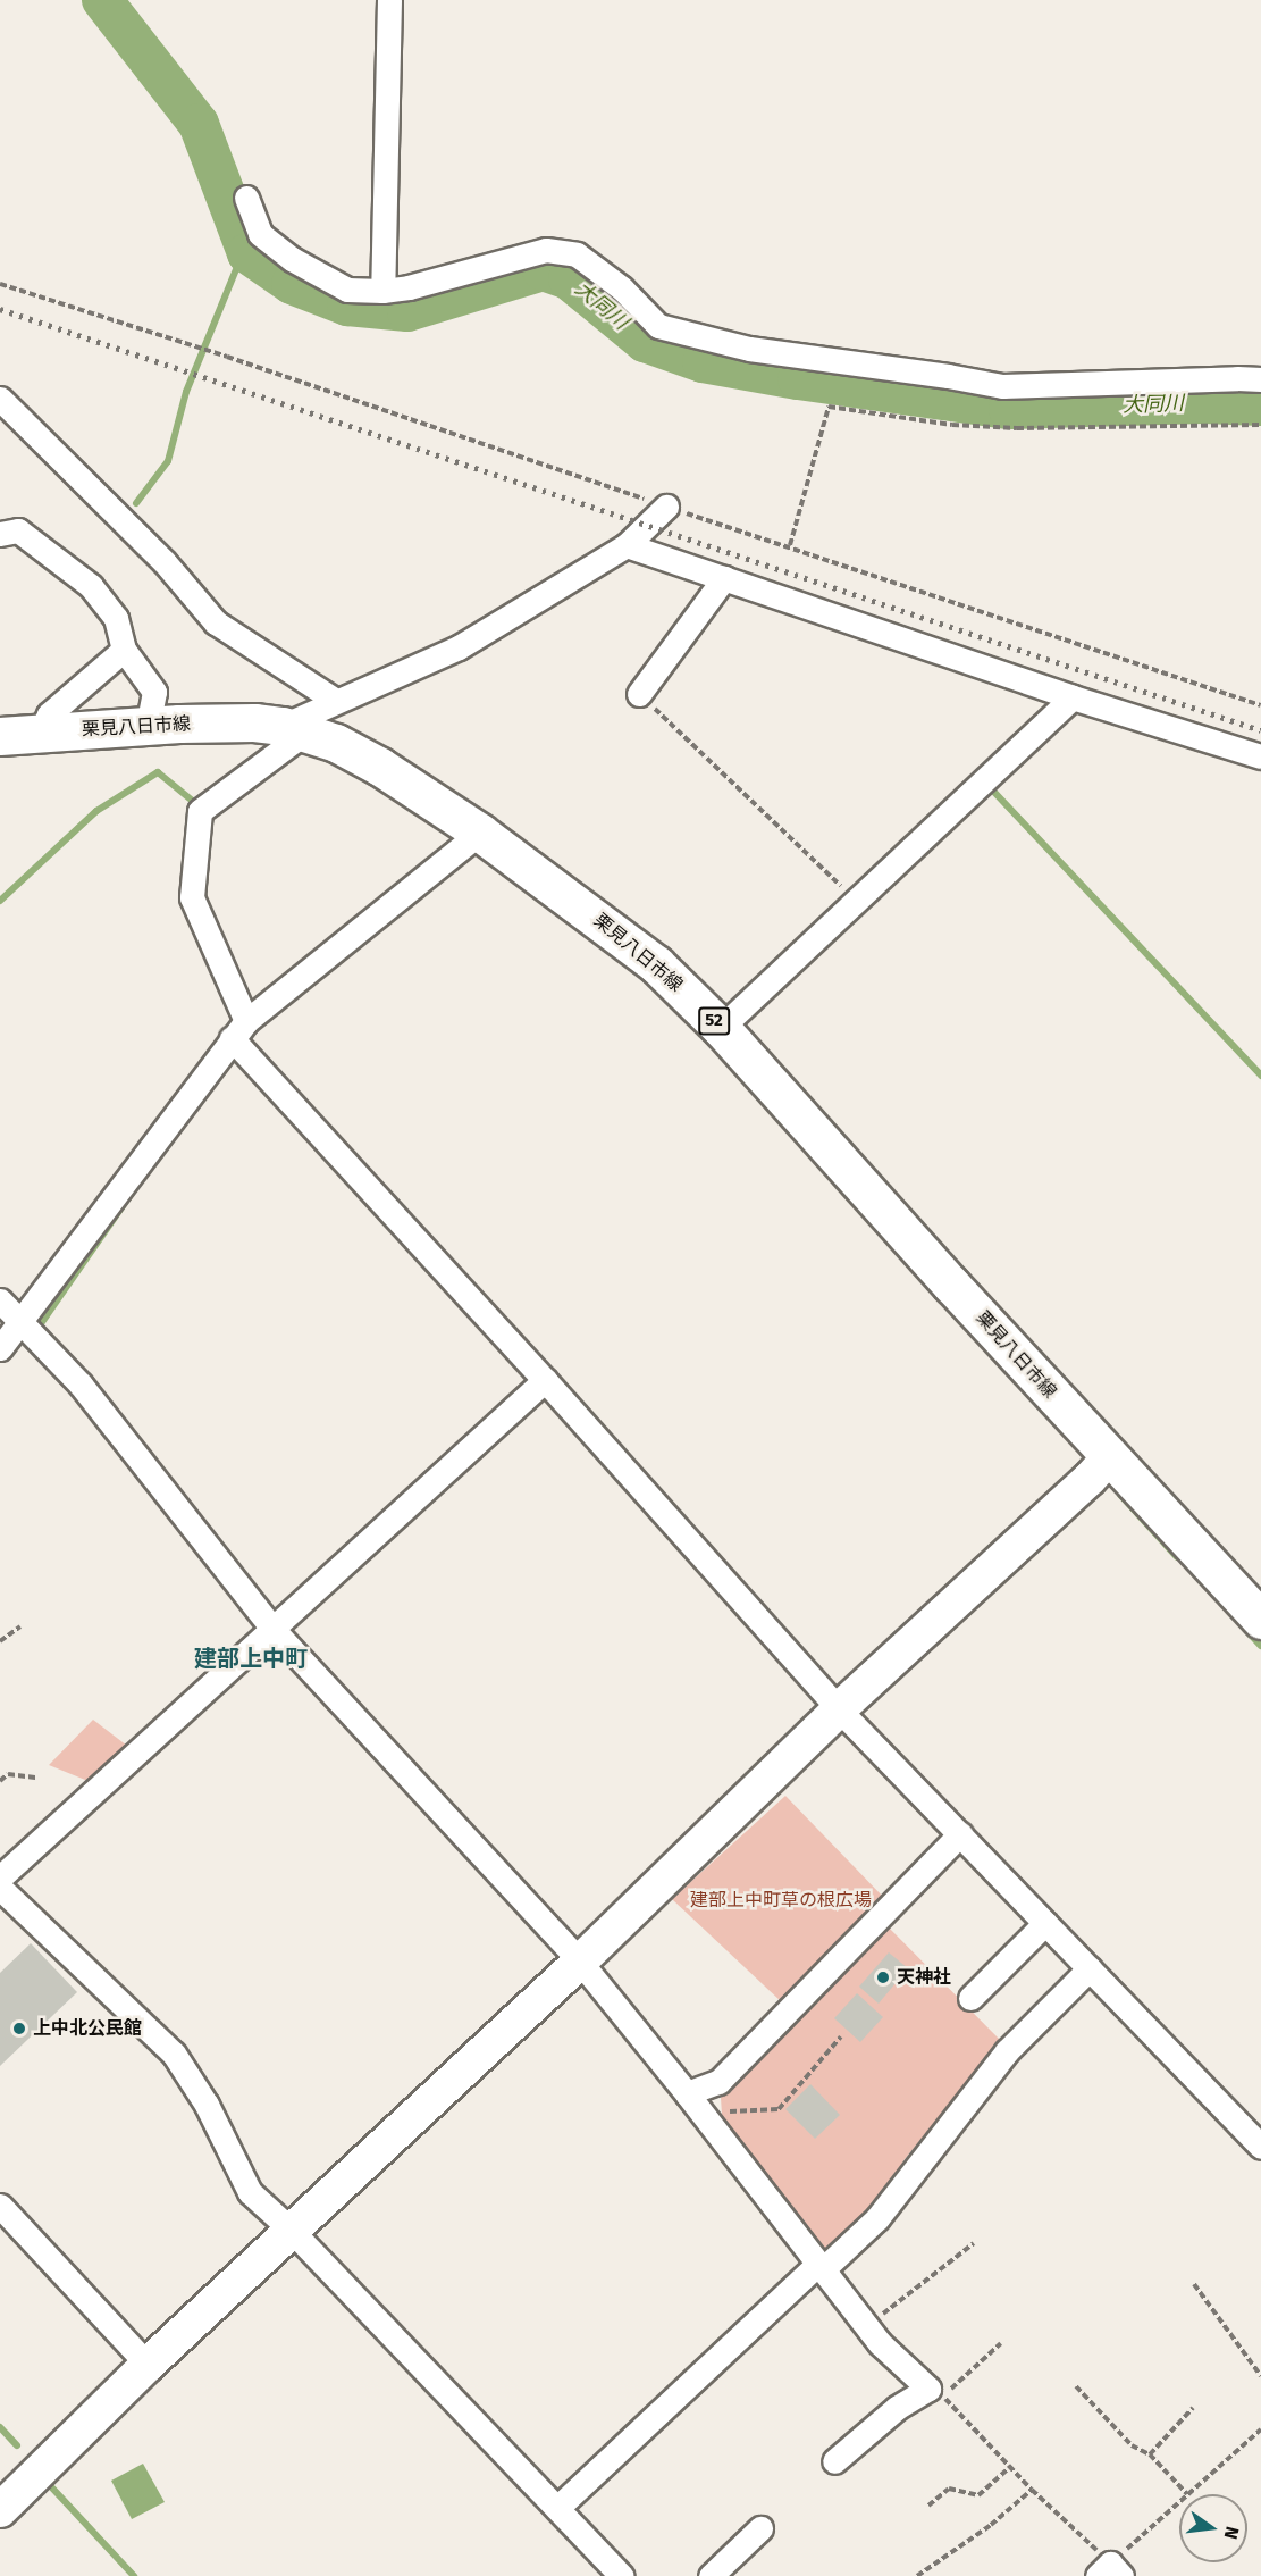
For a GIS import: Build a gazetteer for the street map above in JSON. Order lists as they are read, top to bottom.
{
  "streets": {
    "main road": ["栗見八日市線", "52"]
  },
  "districts": ["建部上中町"],
  "water": ["大同川"],
  "parks": ["建部上中町草の根広場"],
  "places": ["天神社", "上中北公民館"],
  "north": "right"
}
